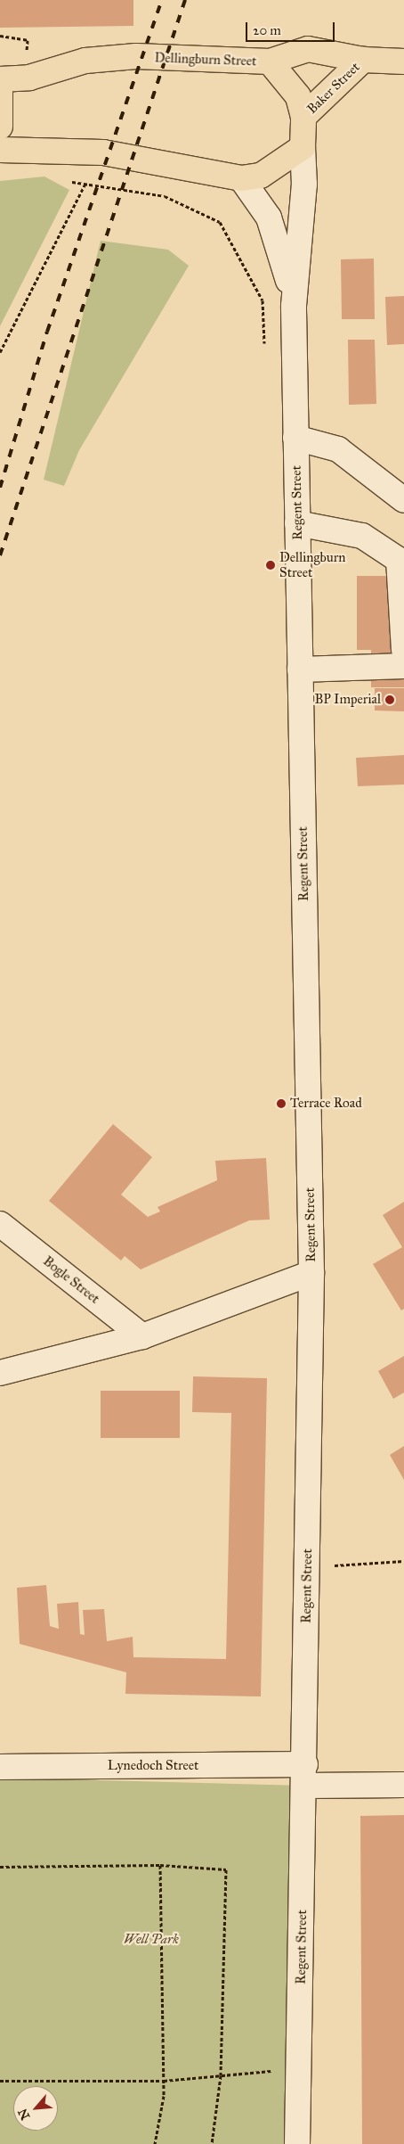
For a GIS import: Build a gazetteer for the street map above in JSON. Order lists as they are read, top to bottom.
{
  "streets": {
    "main road": ["Dellingburn Street", "Baker Street"],
    "street": ["Regent Street", "Bogle Street", "Lynedoch Street"]
  },
  "crossings": [
    ["Dellingburn Street", "Baker Street"],
    ["Dellingburn Street", "Regent Street"],
    ["Regent Street", "Lynedoch Street"]
  ],
  "parks": ["Well Park"],
  "places": ["Dellingburn Street", "BP Imperial", "Terrace Road"],
  "scale_bar": "20 m",
  "north": "bottom left"
}
